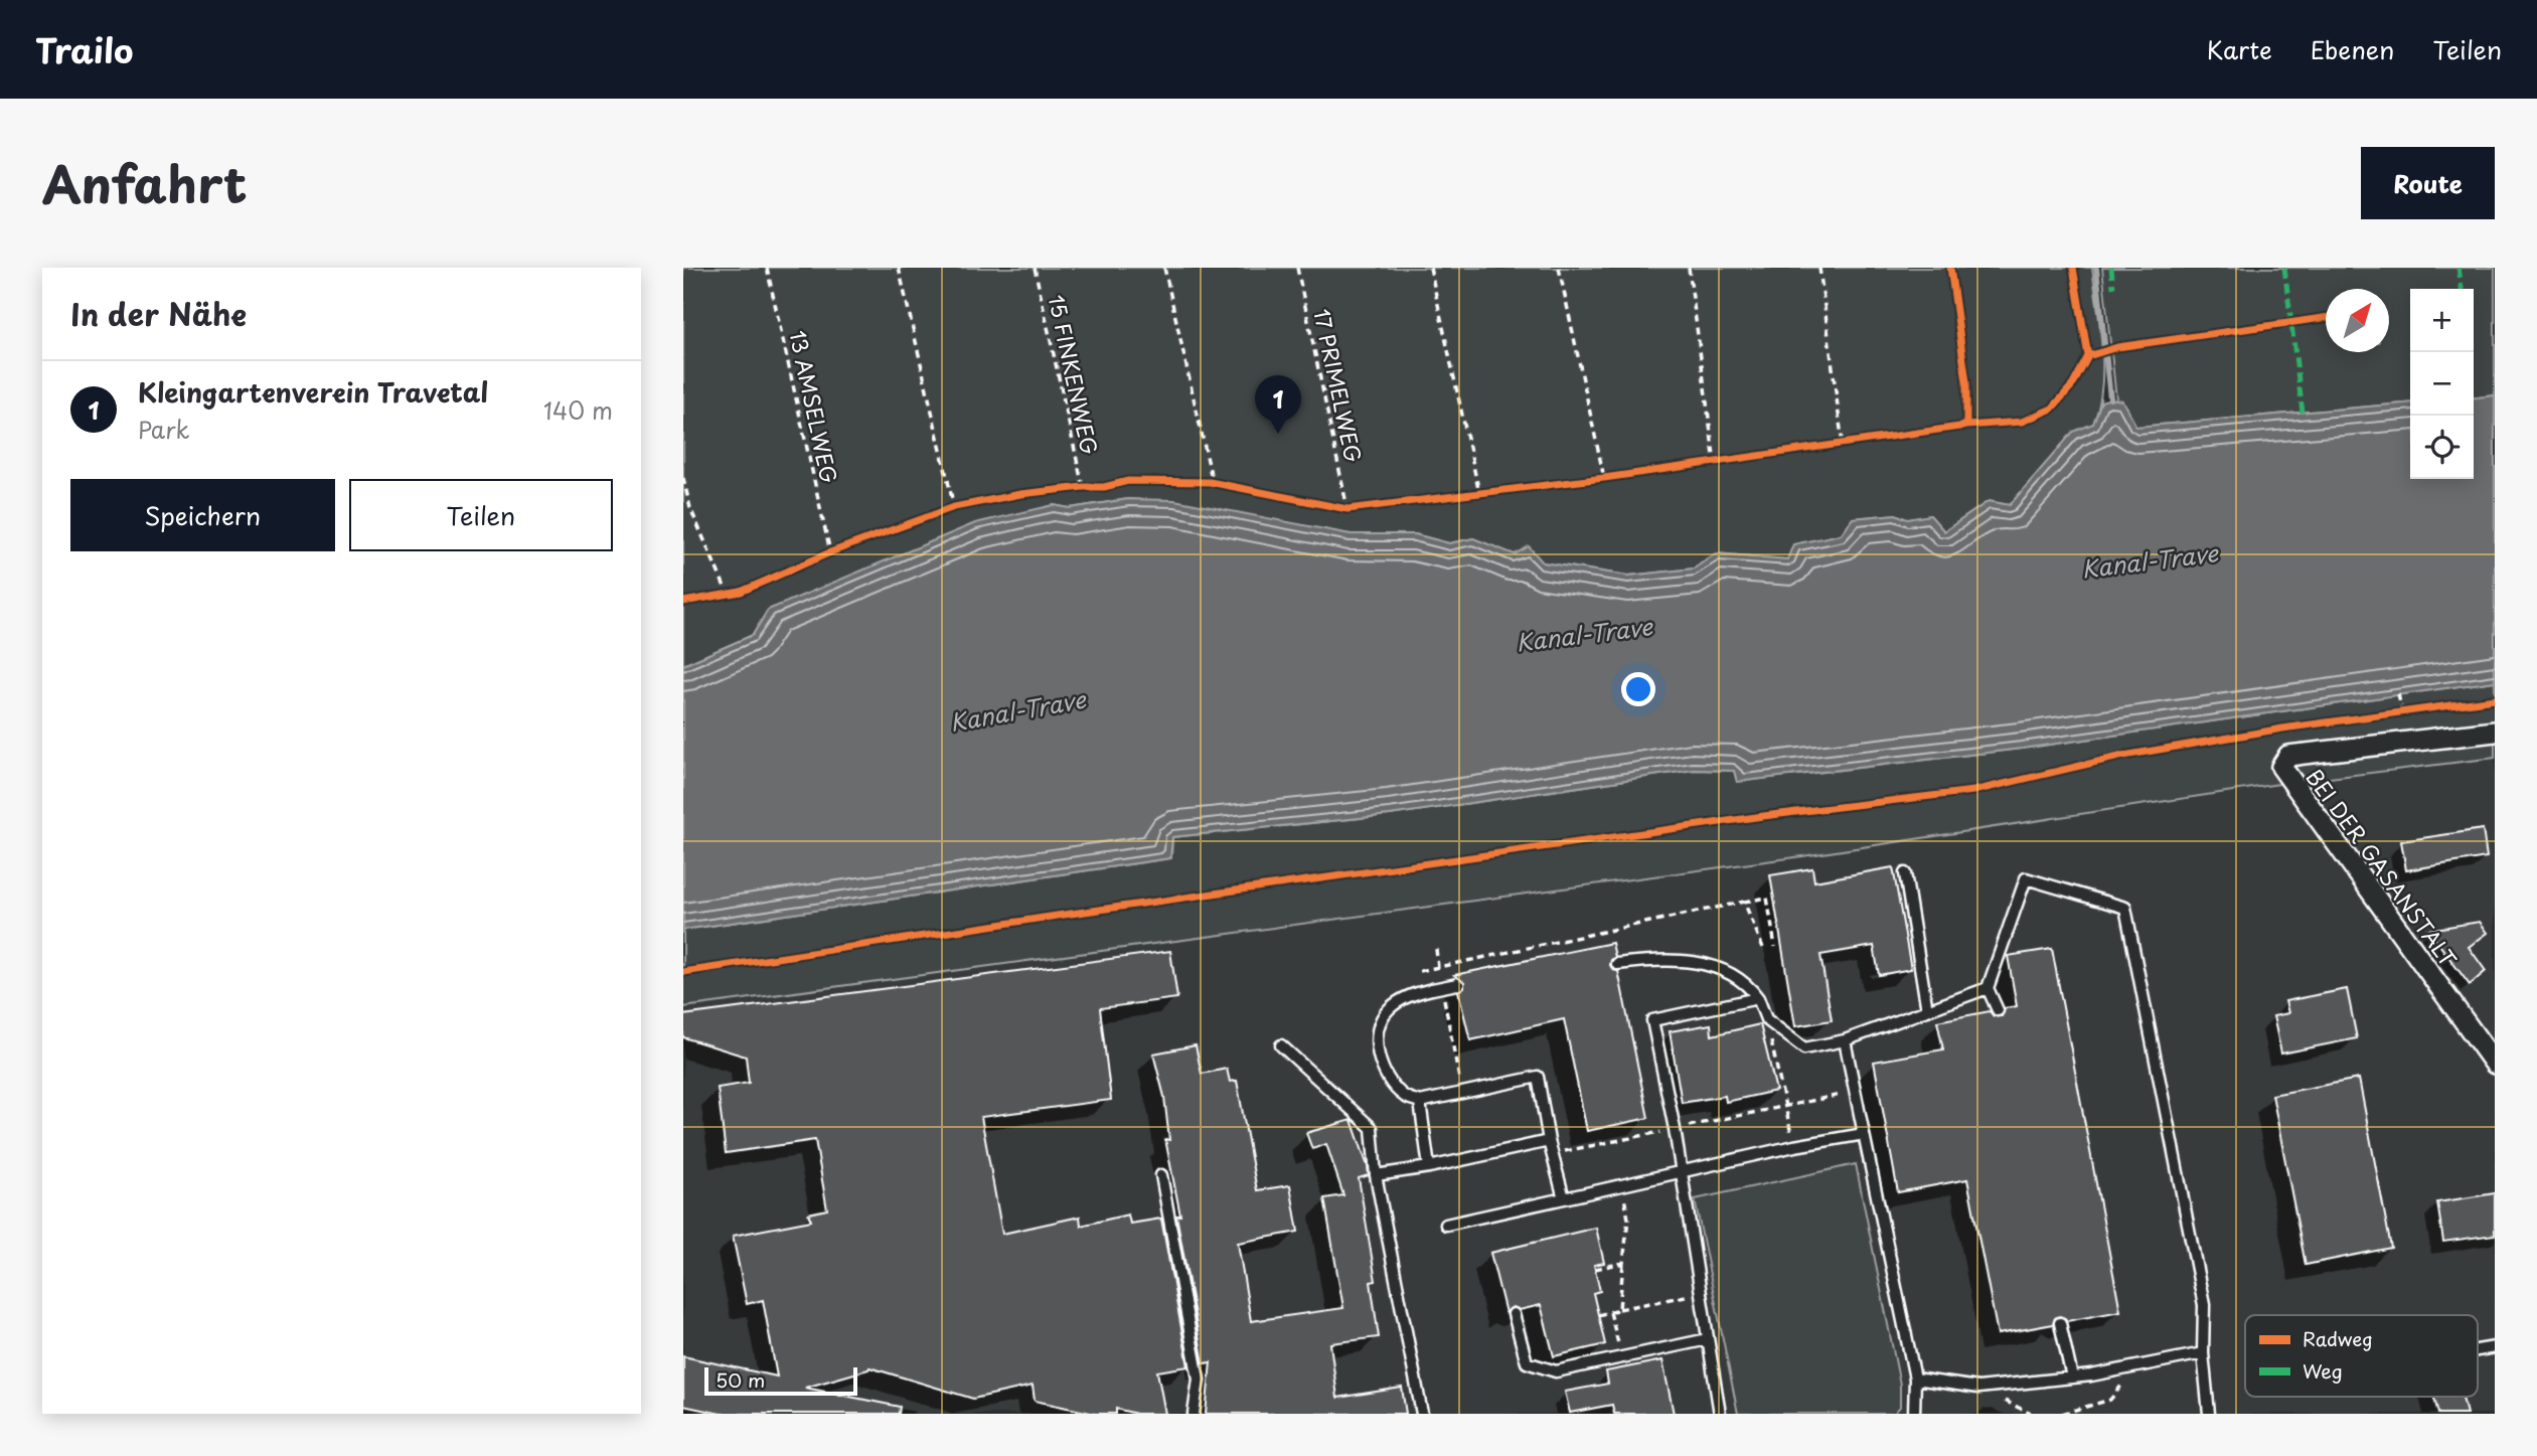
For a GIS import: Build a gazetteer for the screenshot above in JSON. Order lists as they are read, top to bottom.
{
  "streets": {
    "street": ["BEI DER GASANSTALT"],
    "path": ["15 FINKENWEG", "17 PRIMELWEG", "13 AMSELWEG"]
  },
  "water": ["Kanal-Trave"],
  "legend": ["Radweg", "Weg"],
  "scale_bar": "50 m",
  "north": "top right",
  "page": {
    "header": "Trailo",
    "nav": ["Karte", "Ebenen", "Teilen"],
    "title": "Anfahrt",
    "buttons": [
      "Route",
      ["Speichern", "Teilen"]
    ],
    "heading": "In der Nähe",
    "map_buttons": ["+", "−"],
    "list": [
      {
        "mark": "1",
        "name": "Kleingartenverein Travetal",
        "note": "Park",
        "value": "140 m"
      }
    ],
    "pins": "1",
    "scale": "50 m"
  }
}
